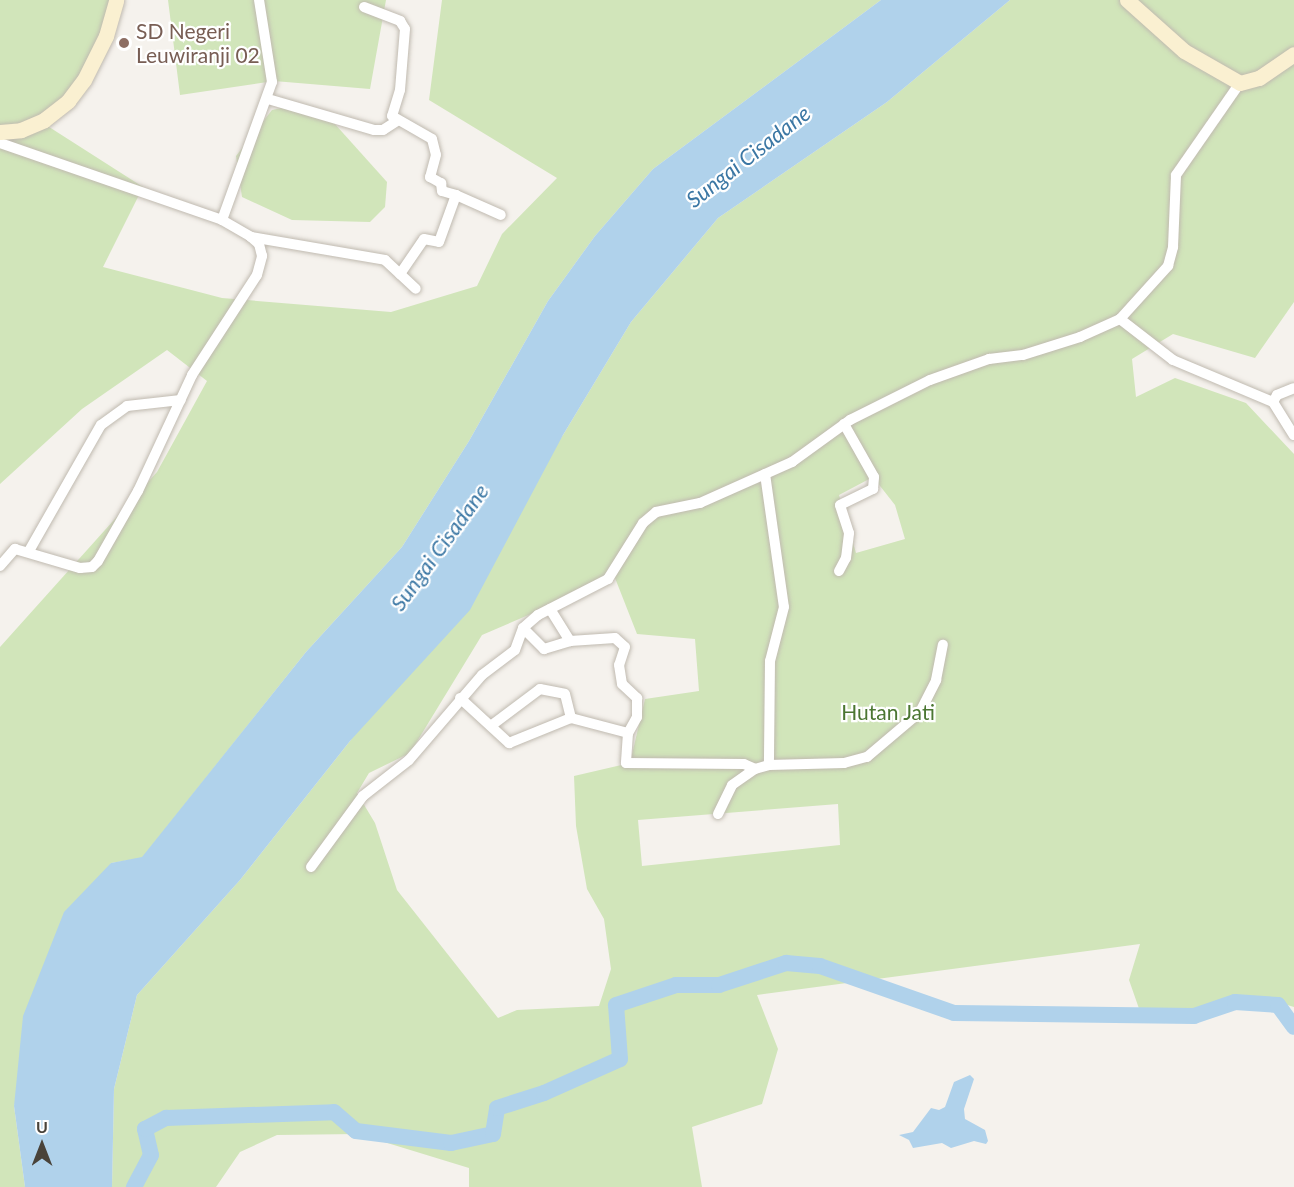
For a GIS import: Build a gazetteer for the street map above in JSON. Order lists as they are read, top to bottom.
{
  "water": ["Sungai Cisadane"],
  "parks": ["Hutan Jati"],
  "places": ["SD Negeri Leuwiranji 02"],
  "north": "top"
}
